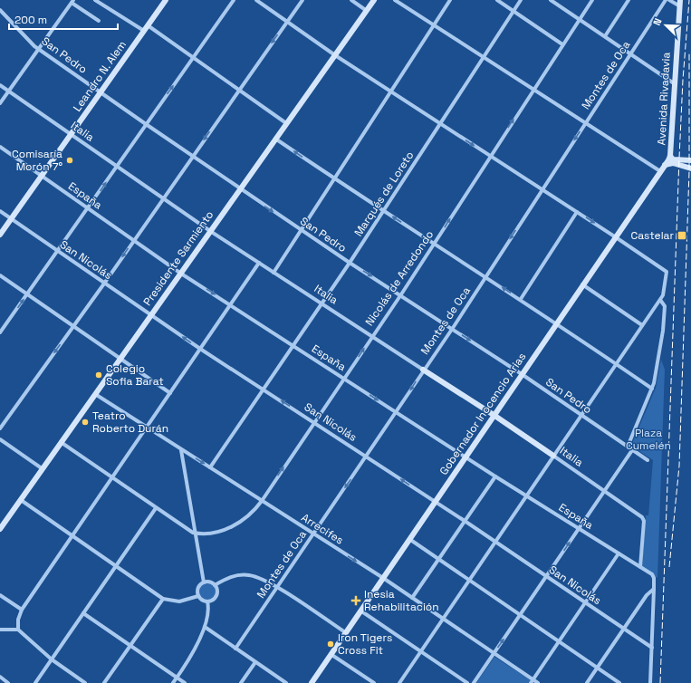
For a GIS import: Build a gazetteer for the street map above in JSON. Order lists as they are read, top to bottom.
{
  "streets": {
    "street": [
      "San Pedro",
      "Montes de Oca",
      "Leandro N. Alem",
      "Avenida Rivadavia",
      "Italia",
      "Marqués de Loreto",
      "España",
      "Presidente Sarmiento",
      "San Nicolás",
      "Nicolás de Arredondo",
      "Gobernador Inocencio Arias",
      "Arrecifes"
    ]
  },
  "crossings": [
    ["San Pedro", "Montes de Oca"],
    ["San Pedro", "Leandro N. Alem"],
    ["San Pedro", "Marqués de Loreto"],
    ["San Pedro", "Presidente Sarmiento"],
    ["San Pedro", "Nicolás de Arredondo"],
    ["San Pedro", "Gobernador Inocencio Arias"],
    ["Montes de Oca", "Italia"],
    ["Montes de Oca", "España"],
    ["Montes de Oca", "San Nicolás"],
    ["Montes de Oca", "Arrecifes"],
    ["Leandro N. Alem", "Italia"],
    ["Leandro N. Alem", "España"],
    ["Leandro N. Alem", "San Nicolás"],
    ["Avenida Rivadavia", "Gobernador Inocencio Arias"],
    ["Italia", "Marqués de Loreto"],
    ["Italia", "España"],
    ["Italia", "Presidente Sarmiento"],
    ["Italia", "Nicolás de Arredondo"],
    ["Italia", "Gobernador Inocencio Arias"],
    ["Marqués de Loreto", "España"],
    ["Marqués de Loreto", "San Nicolás"],
    ["Marqués de Loreto", "Arrecifes"],
    ["España", "Presidente Sarmiento"],
    ["España", "Nicolás de Arredondo"],
    ["España", "Gobernador Inocencio Arias"],
    ["Presidente Sarmiento", "San Nicolás"],
    ["Presidente Sarmiento", "Arrecifes"],
    ["San Nicolás", "Nicolás de Arredondo"],
    ["San Nicolás", "Gobernador Inocencio Arias"],
    ["Nicolás de Arredondo", "Arrecifes"],
    ["Gobernador Inocencio Arias", "Arrecifes"]
  ],
  "one_way": ["Montes de Oca", "Nicolás de Arredondo"],
  "parks": ["Plaza Cumelén"],
  "places": {
    "other": [
      "Comisaría Morón 7°",
      "Colegio Sofia Barat",
      "Teatro Roberto Durán",
      "Iron Tigers Cross Fit"
    ],
    "transit": ["Castelar"],
    "health": ["Inesia Rehabilitación"]
  },
  "scale_bar": "200 m",
  "north": "top left"
}
